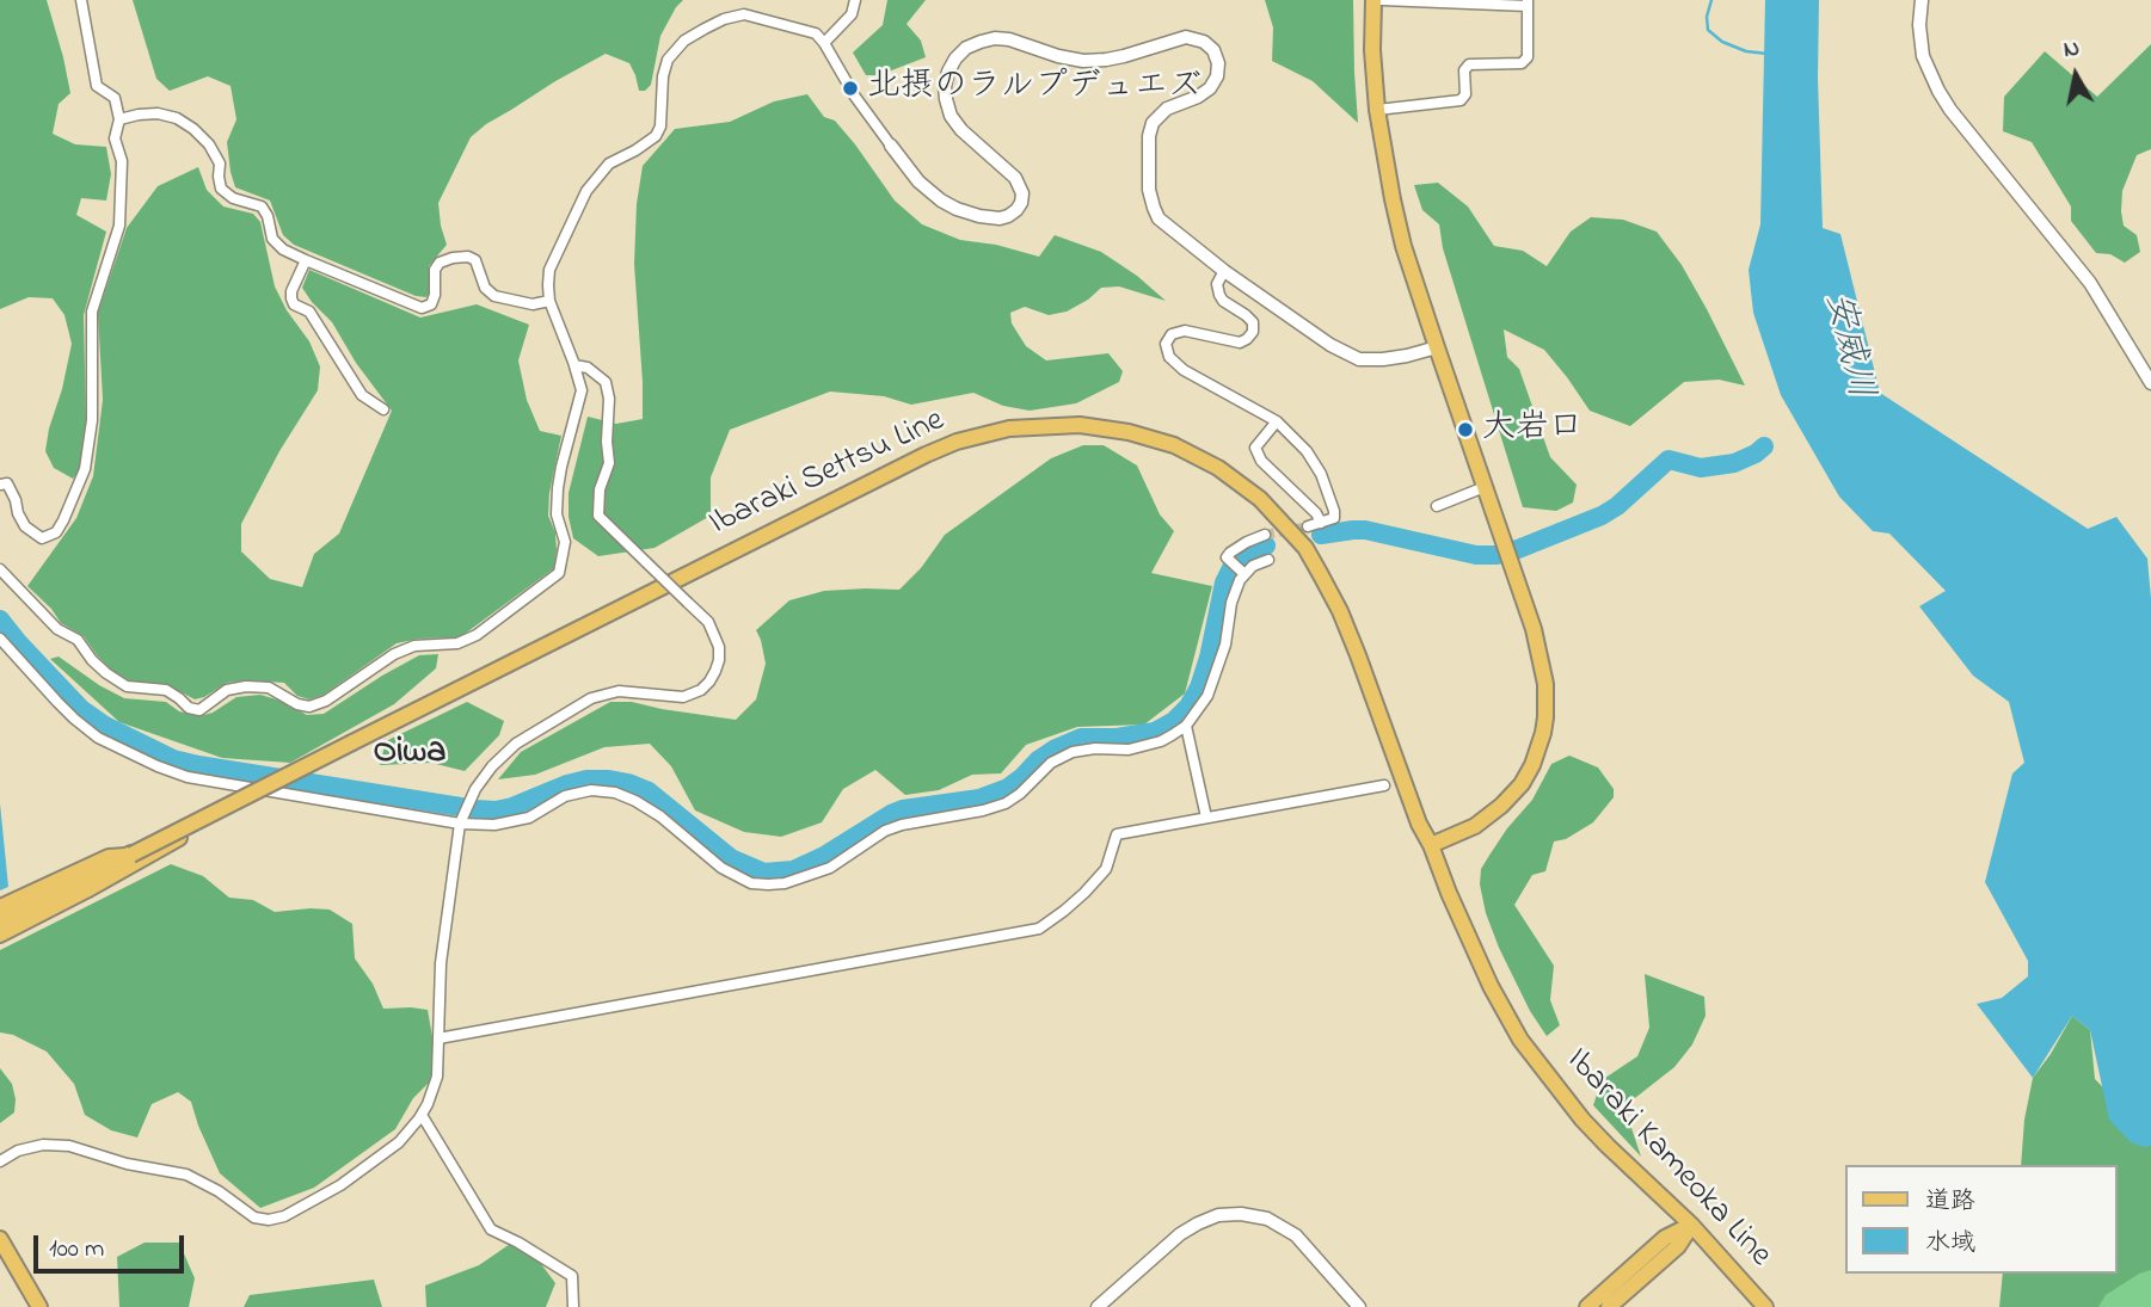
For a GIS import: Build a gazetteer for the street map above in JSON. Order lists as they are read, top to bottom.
{
  "streets": {
    "main road": ["Ibaraki Settsu Line", "Ibaraki Kameoka Line"]
  },
  "crossings": [
    ["Ibaraki Settsu Line", "Ibaraki Kameoka Line"]
  ],
  "districts": ["Oiwa"],
  "water": ["安威川"],
  "places": ["北摂のラルプデュエズ", "大岩口"],
  "legend": ["道路", "水域"],
  "scale_bar": "100 m",
  "north": "top"
}
